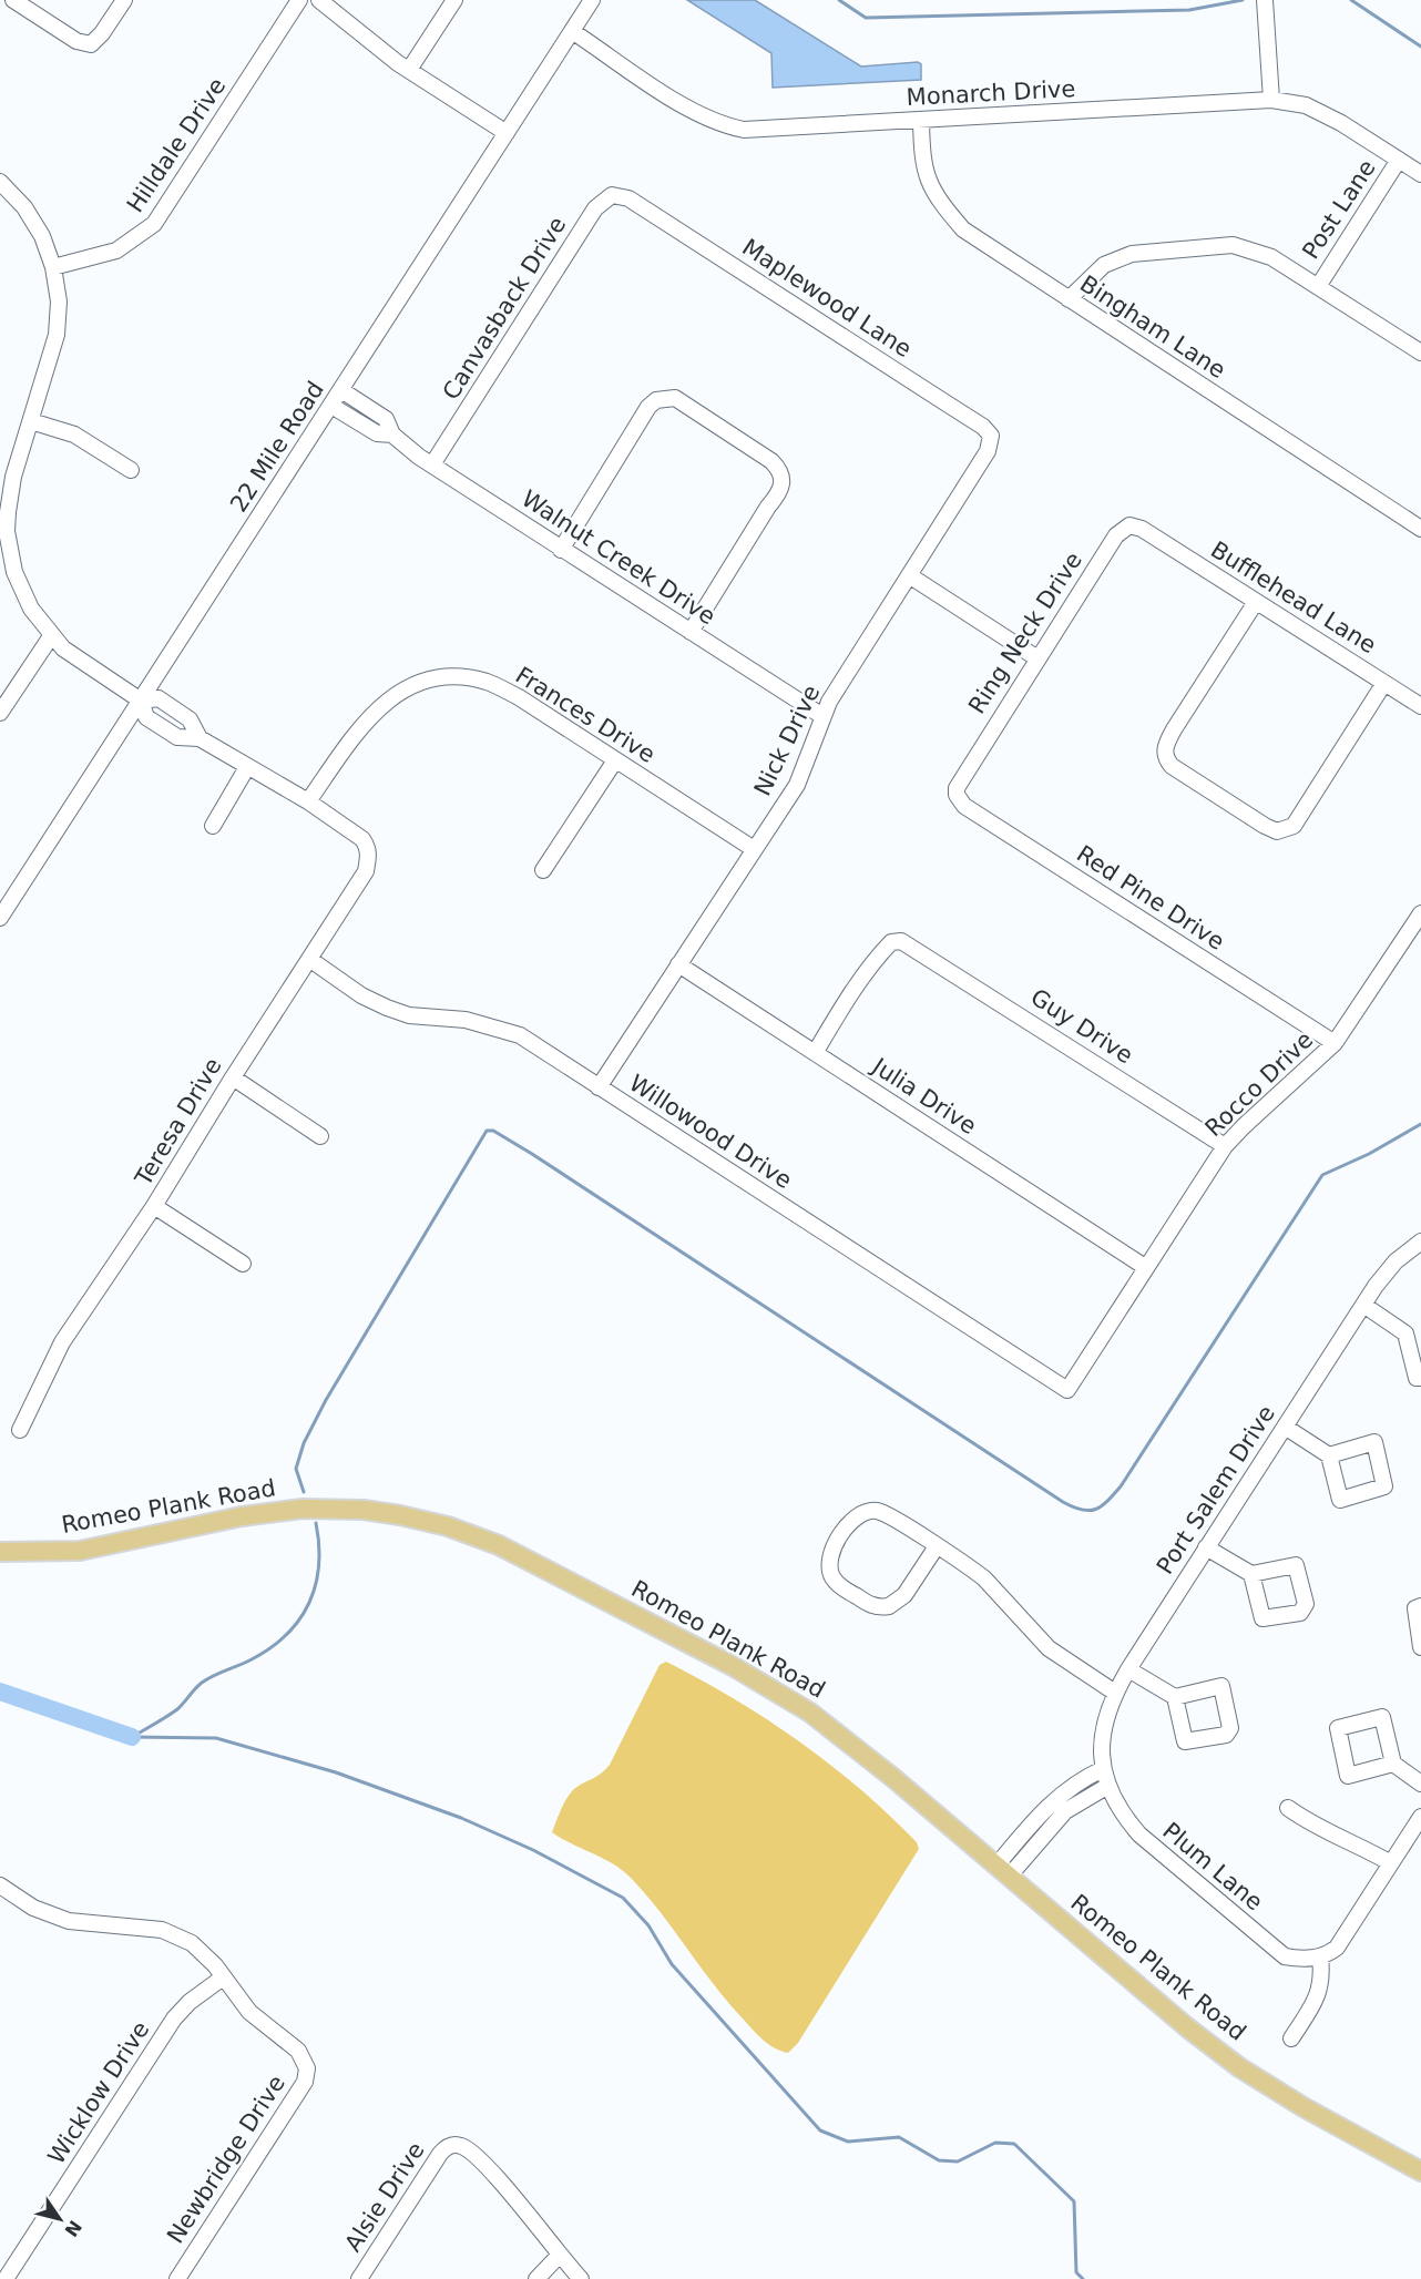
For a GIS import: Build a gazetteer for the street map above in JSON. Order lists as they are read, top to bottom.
{
  "streets": {
    "main road": ["Romeo Plank Road"],
    "street": [
      "Monarch Drive",
      "Hilldale Drive",
      "Post Lane",
      "Maplewood Lane",
      "Canvasback Drive",
      "Bingham Lane",
      "22 Mile Road",
      "Walnut Creek Drive",
      "Bufflehead Lane",
      "Ring Neck Drive",
      "Frances Drive",
      "Nick Drive",
      "Red Pine Drive",
      "Guy Drive",
      "Rocco Drive",
      "Julia Drive",
      "Teresa Drive",
      "Willowood Drive",
      "Port Salem Drive",
      "Plum Lane",
      "Wicklow Drive",
      "Newbridge Drive",
      "Alsie Drive"
    ]
  },
  "crossings": [
    ["Monarch Drive", "Post Lane"],
    ["Monarch Drive", "Bingham Lane"],
    ["Monarch Drive", "22 Mile Road"],
    ["Maplewood Lane", "Canvasback Drive"],
    ["Maplewood Lane", "Nick Drive"],
    ["Canvasback Drive", "Walnut Creek Drive"],
    ["22 Mile Road", "Walnut Creek Drive"],
    ["Walnut Creek Drive", "Nick Drive"],
    ["Bufflehead Lane", "Ring Neck Drive"],
    ["Ring Neck Drive", "Red Pine Drive"],
    ["Frances Drive", "Nick Drive"],
    ["Frances Drive", "Teresa Drive"],
    ["Nick Drive", "Julia Drive"],
    ["Nick Drive", "Willowood Drive"],
    ["Red Pine Drive", "Rocco Drive"],
    ["Guy Drive", "Rocco Drive"],
    ["Guy Drive", "Julia Drive"],
    ["Rocco Drive", "Julia Drive"],
    ["Rocco Drive", "Willowood Drive"],
    ["Teresa Drive", "Willowood Drive"],
    ["Port Salem Drive", "Plum Lane"],
    ["Wicklow Drive", "Newbridge Drive"]
  ],
  "north": "bottom right"
}
